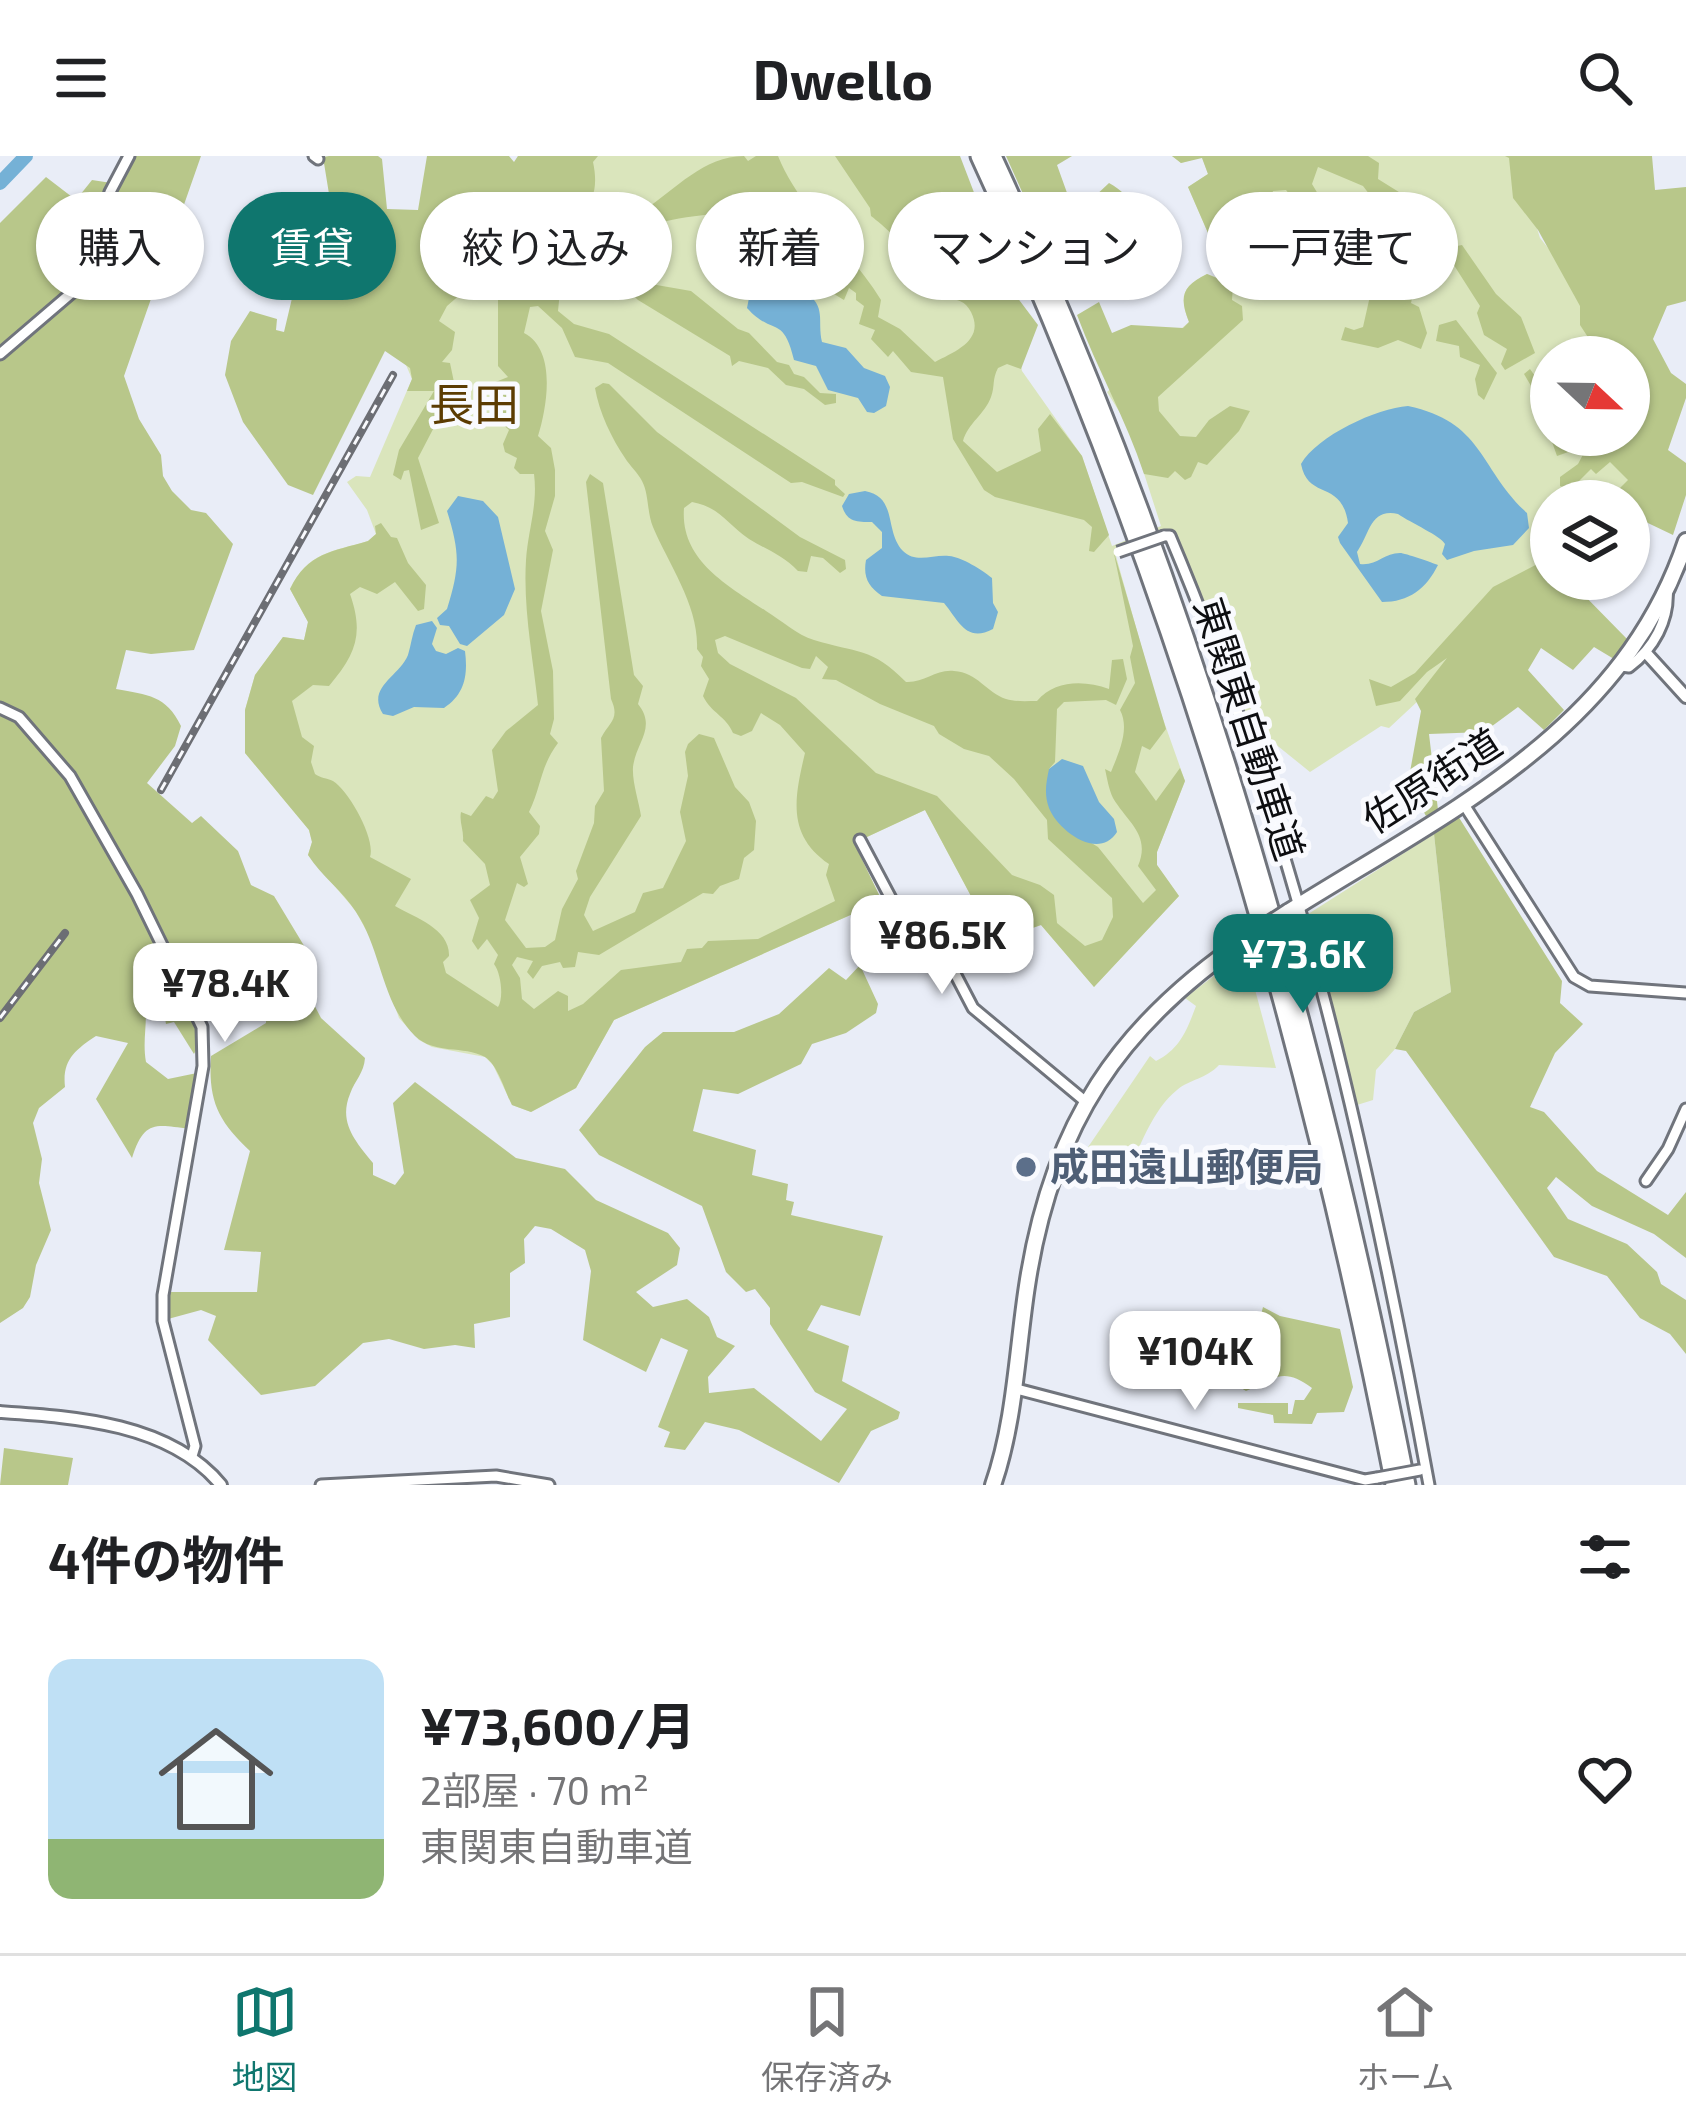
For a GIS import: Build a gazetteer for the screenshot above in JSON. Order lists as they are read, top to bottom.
{
  "streets": {
    "highway": ["東関東自動車道", "佐原街道"]
  },
  "districts": ["長田"],
  "places": ["成田遠山郵便局"],
  "north": "right",
  "page": {
    "header": "Dwello",
    "chip": [
      "購入",
      "賃貸",
      "絞り込み",
      "新着",
      "マンション",
      "一戸建て"
    ],
    "price": [
      "¥86.5K",
      "¥73.6K",
      "¥78.4K",
      "¥104K"
    ],
    "heading": "4件の物件",
    "list": [
      {
        "name": "¥73,600/月",
        "note": "2部屋 · 70 m² · 東関東自動車道"
      }
    ],
    "tabs": ["地図", "保存済み", "ホーム"]
  }
}
